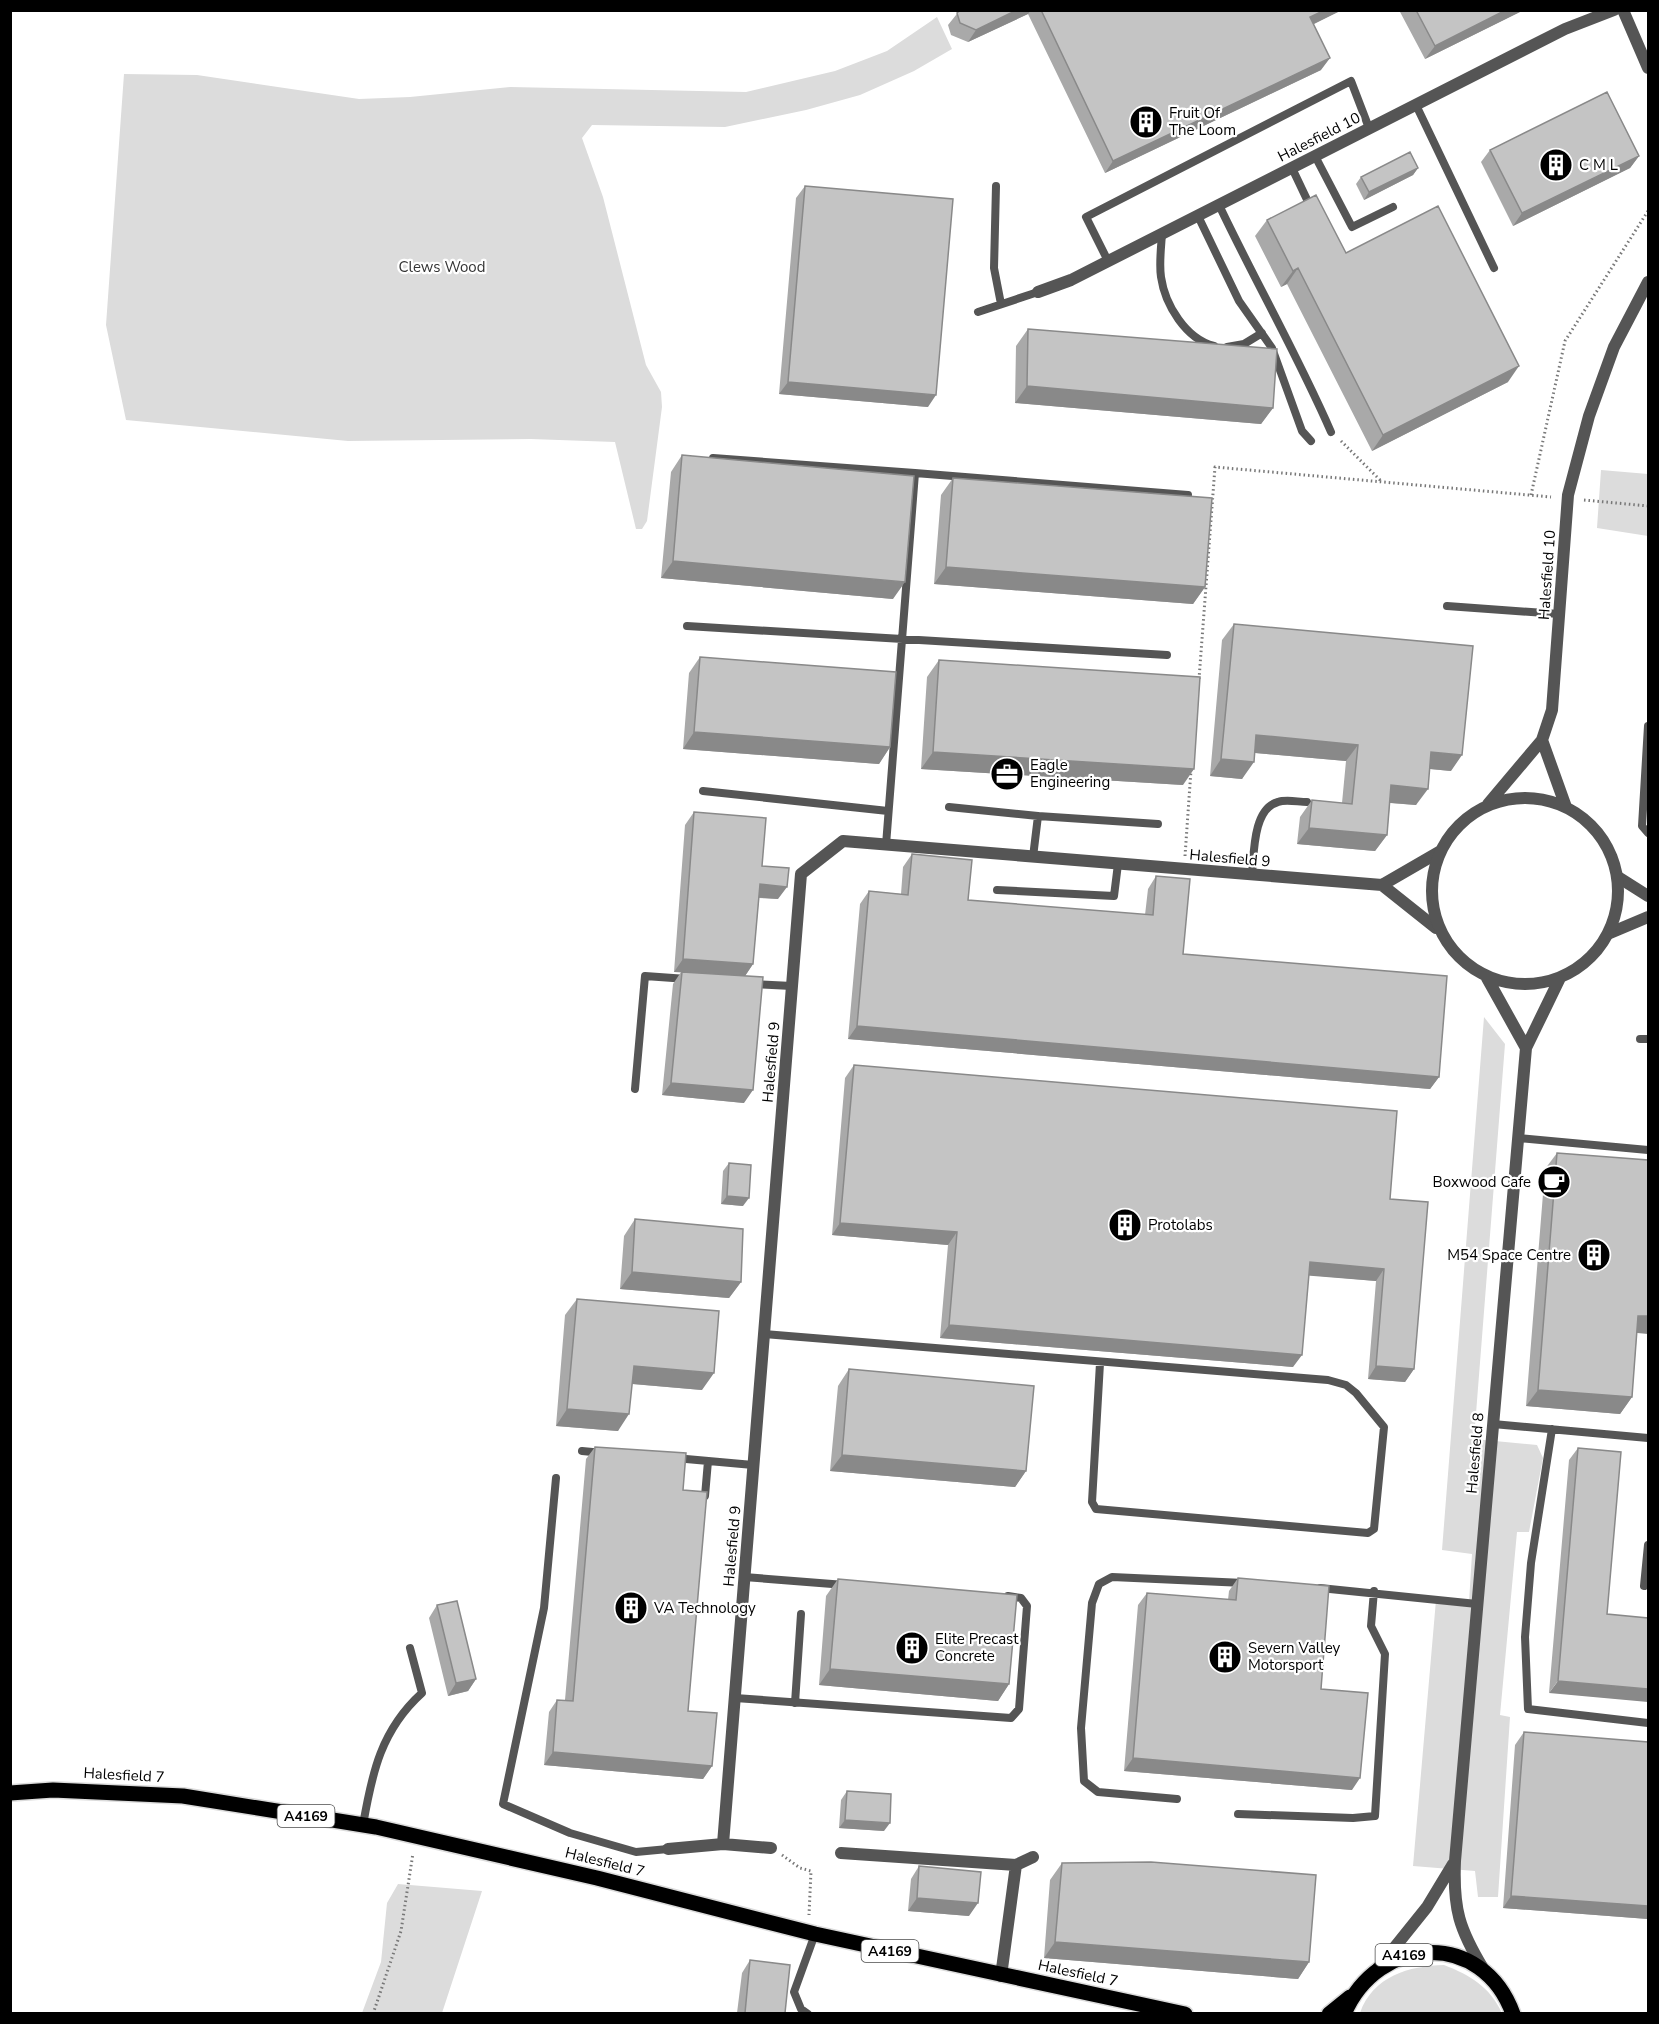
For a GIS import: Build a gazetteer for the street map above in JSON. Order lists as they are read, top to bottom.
{
  "streets": {
    "main road": ["Halesfield 7", "A4169"],
    "street": ["Halesfield 10", "Halesfield 9", "Halesfield 8"]
  },
  "crossings": [
    ["Halesfield 10", "Halesfield 8"],
    ["Halesfield 8", "A4169"]
  ],
  "parks": ["Clews Wood"],
  "places": {
    "building": [
      "Fruit Of The Loom",
      "C M L",
      "Protolabs",
      "M54 Space Centre",
      "VA Technology",
      "Elite Precast Concrete",
      "Severn Valley Motorsport"
    ],
    "office": ["Eagle Engineering"],
    "cafe": ["Boxwood Cafe"]
  }
}
